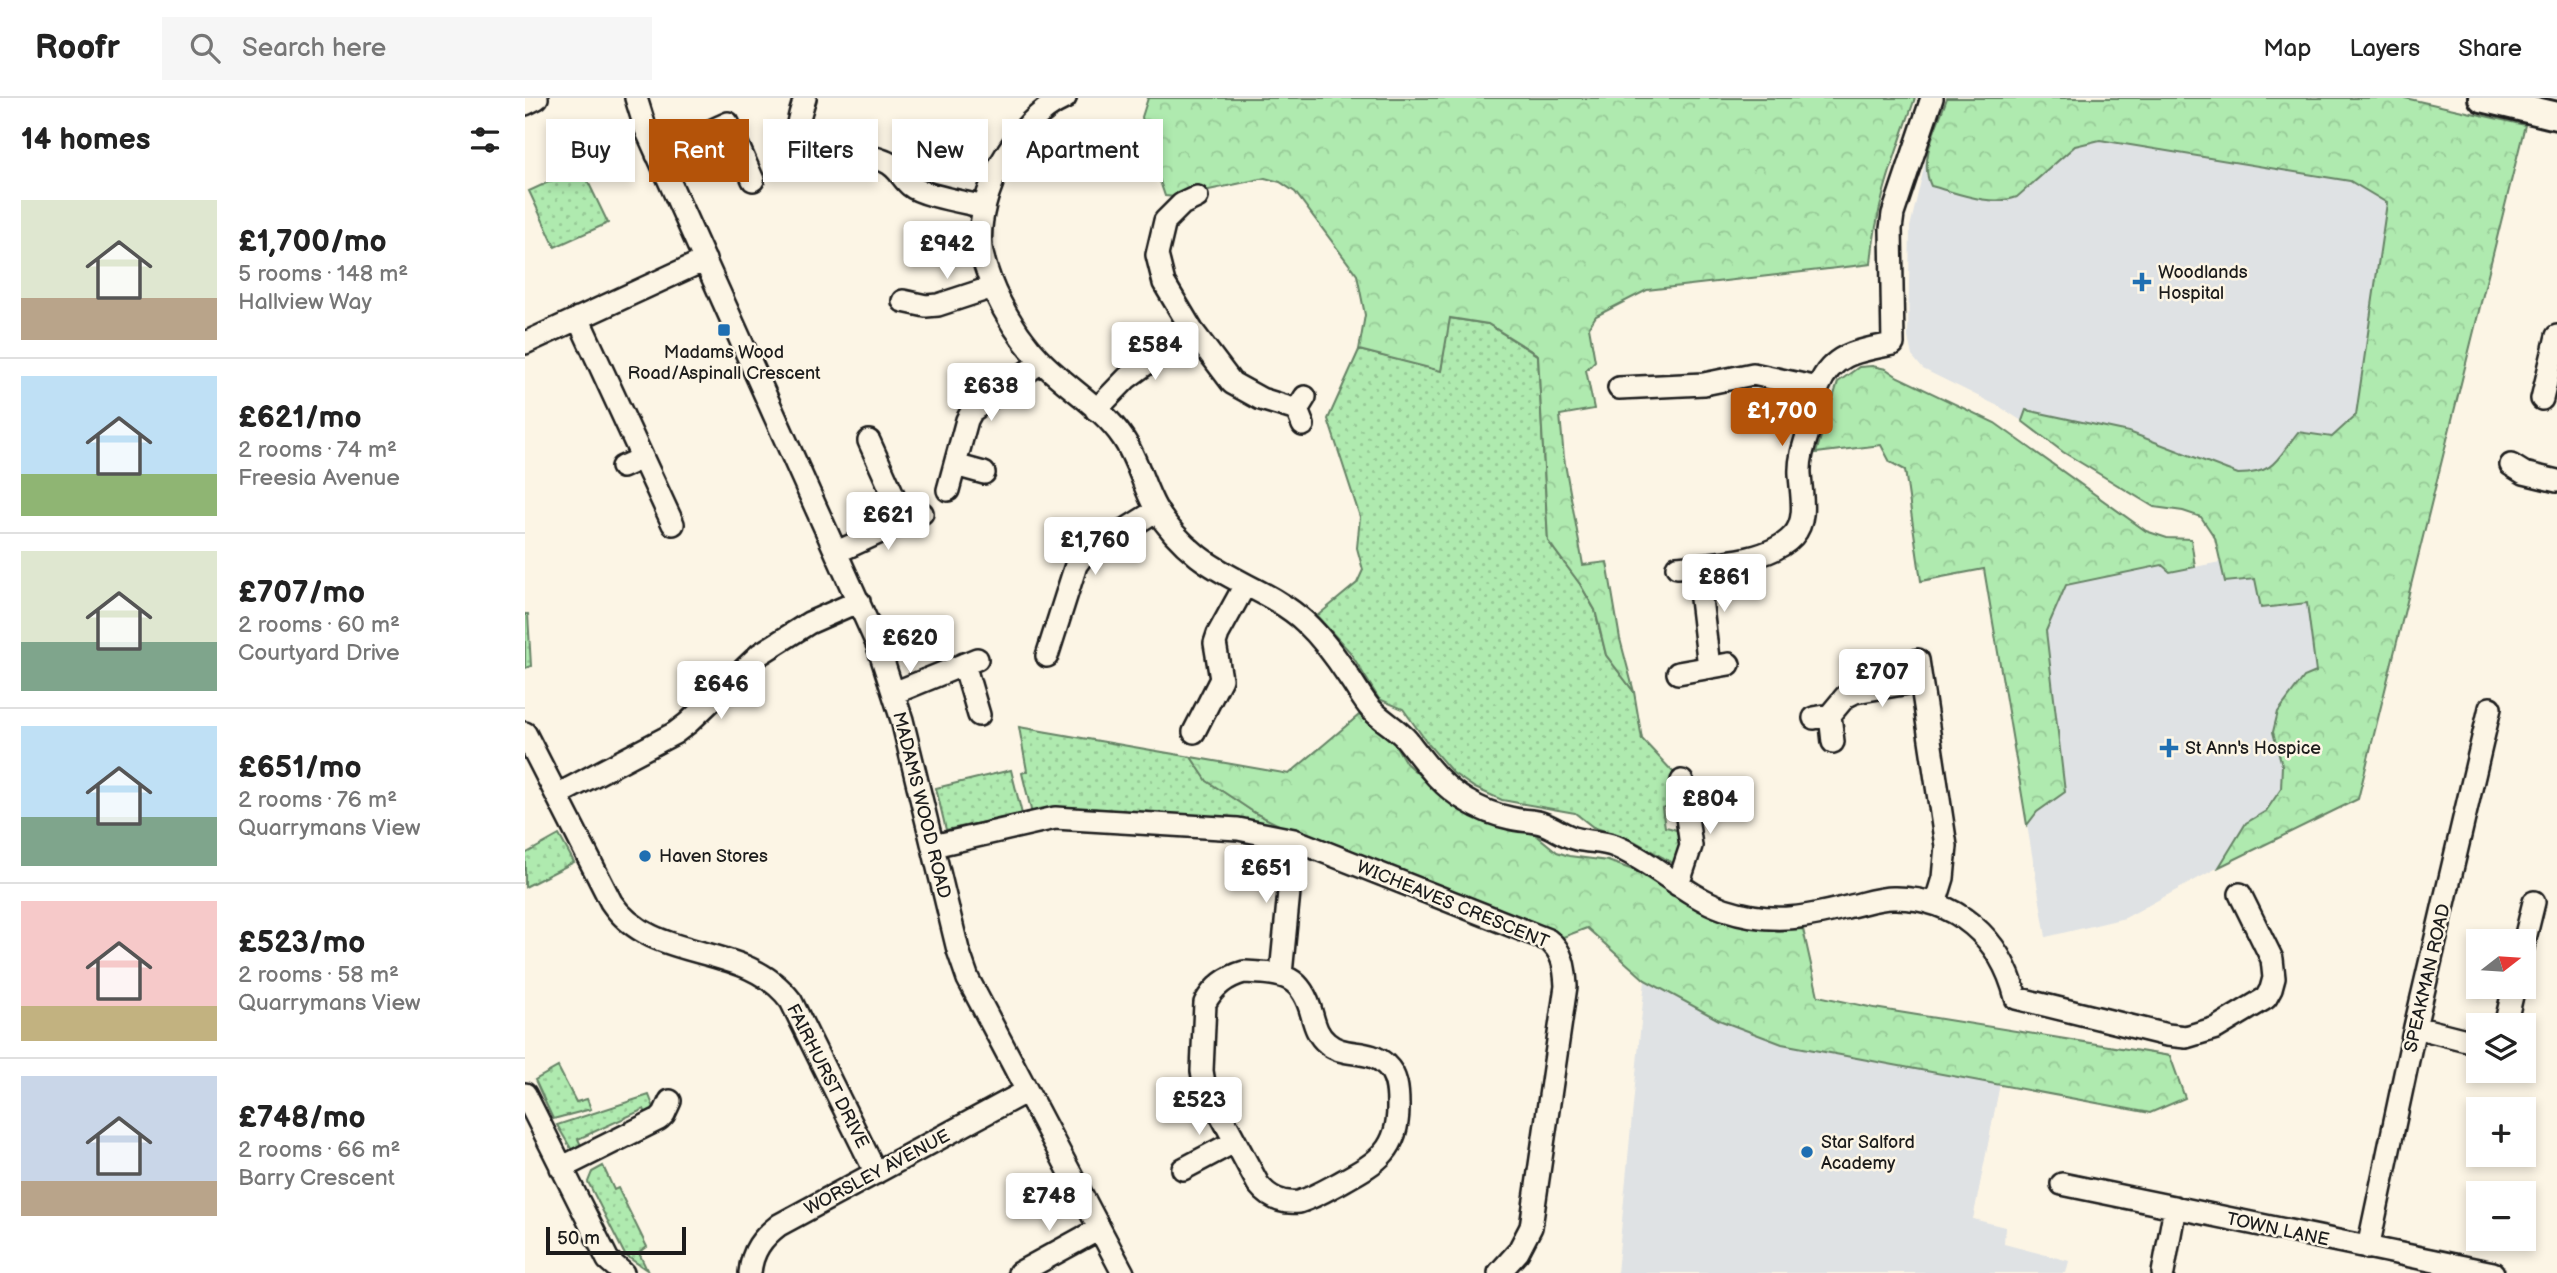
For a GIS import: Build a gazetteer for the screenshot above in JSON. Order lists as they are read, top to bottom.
{
  "streets": {
    "street": [
      "MADAMS WOOD ROAD",
      "WICHEAVES CRESCENT",
      "SPEAKMAN ROAD",
      "FAIRHURST DRIVE",
      "WORSLEY AVENUE",
      "TOWN LANE"
    ]
  },
  "crossings": [
    ["MADAMS WOOD ROAD", "WICHEAVES CRESCENT"],
    ["MADAMS WOOD ROAD", "WORSLEY AVENUE"],
    ["SPEAKMAN ROAD", "TOWN LANE"],
    ["FAIRHURST DRIVE", "WORSLEY AVENUE"]
  ],
  "places": {
    "health": ["Woodlands Hospital", "St Ann's Hospice"],
    "transit": ["Madams Wood Road/Aspinall Crescent"],
    "other": ["Haven Stores", "Star Salford Academy"]
  },
  "scale_bar": "50 m",
  "north": "right",
  "page": {
    "header": "Roofr",
    "search": "Search here",
    "nav": ["Map", "Layers", "Share"],
    "heading": "14 homes",
    "chip": [
      "Buy",
      "Rent",
      "Filters",
      "New",
      "Apartment"
    ],
    "list": [
      {
        "name": "£1,700/mo",
        "note": "5 rooms · 148 m² · Hallview Way"
      },
      {
        "name": "£621/mo",
        "note": "2 rooms · 74 m² · Freesia Avenue"
      },
      {
        "name": "£707/mo",
        "note": "2 rooms · 60 m² · Courtyard Drive"
      },
      {
        "name": "£651/mo",
        "note": "2 rooms · 76 m² · Quarrymans View"
      },
      {
        "name": "£523/mo",
        "note": "2 rooms · 58 m² · Quarrymans View"
      },
      {
        "name": "£748/mo",
        "note": "2 rooms · 66 m² · Barry Crescent"
      }
    ],
    "price": [
      "£942",
      "£584",
      "£638",
      "£1,700",
      "£621",
      "£1,760",
      "£861",
      "£620",
      "£707",
      "£646",
      "£804",
      "£651",
      "£523",
      "£748"
    ],
    "map_buttons": ["+", "−"],
    "scale": "50 m"
  }
}
